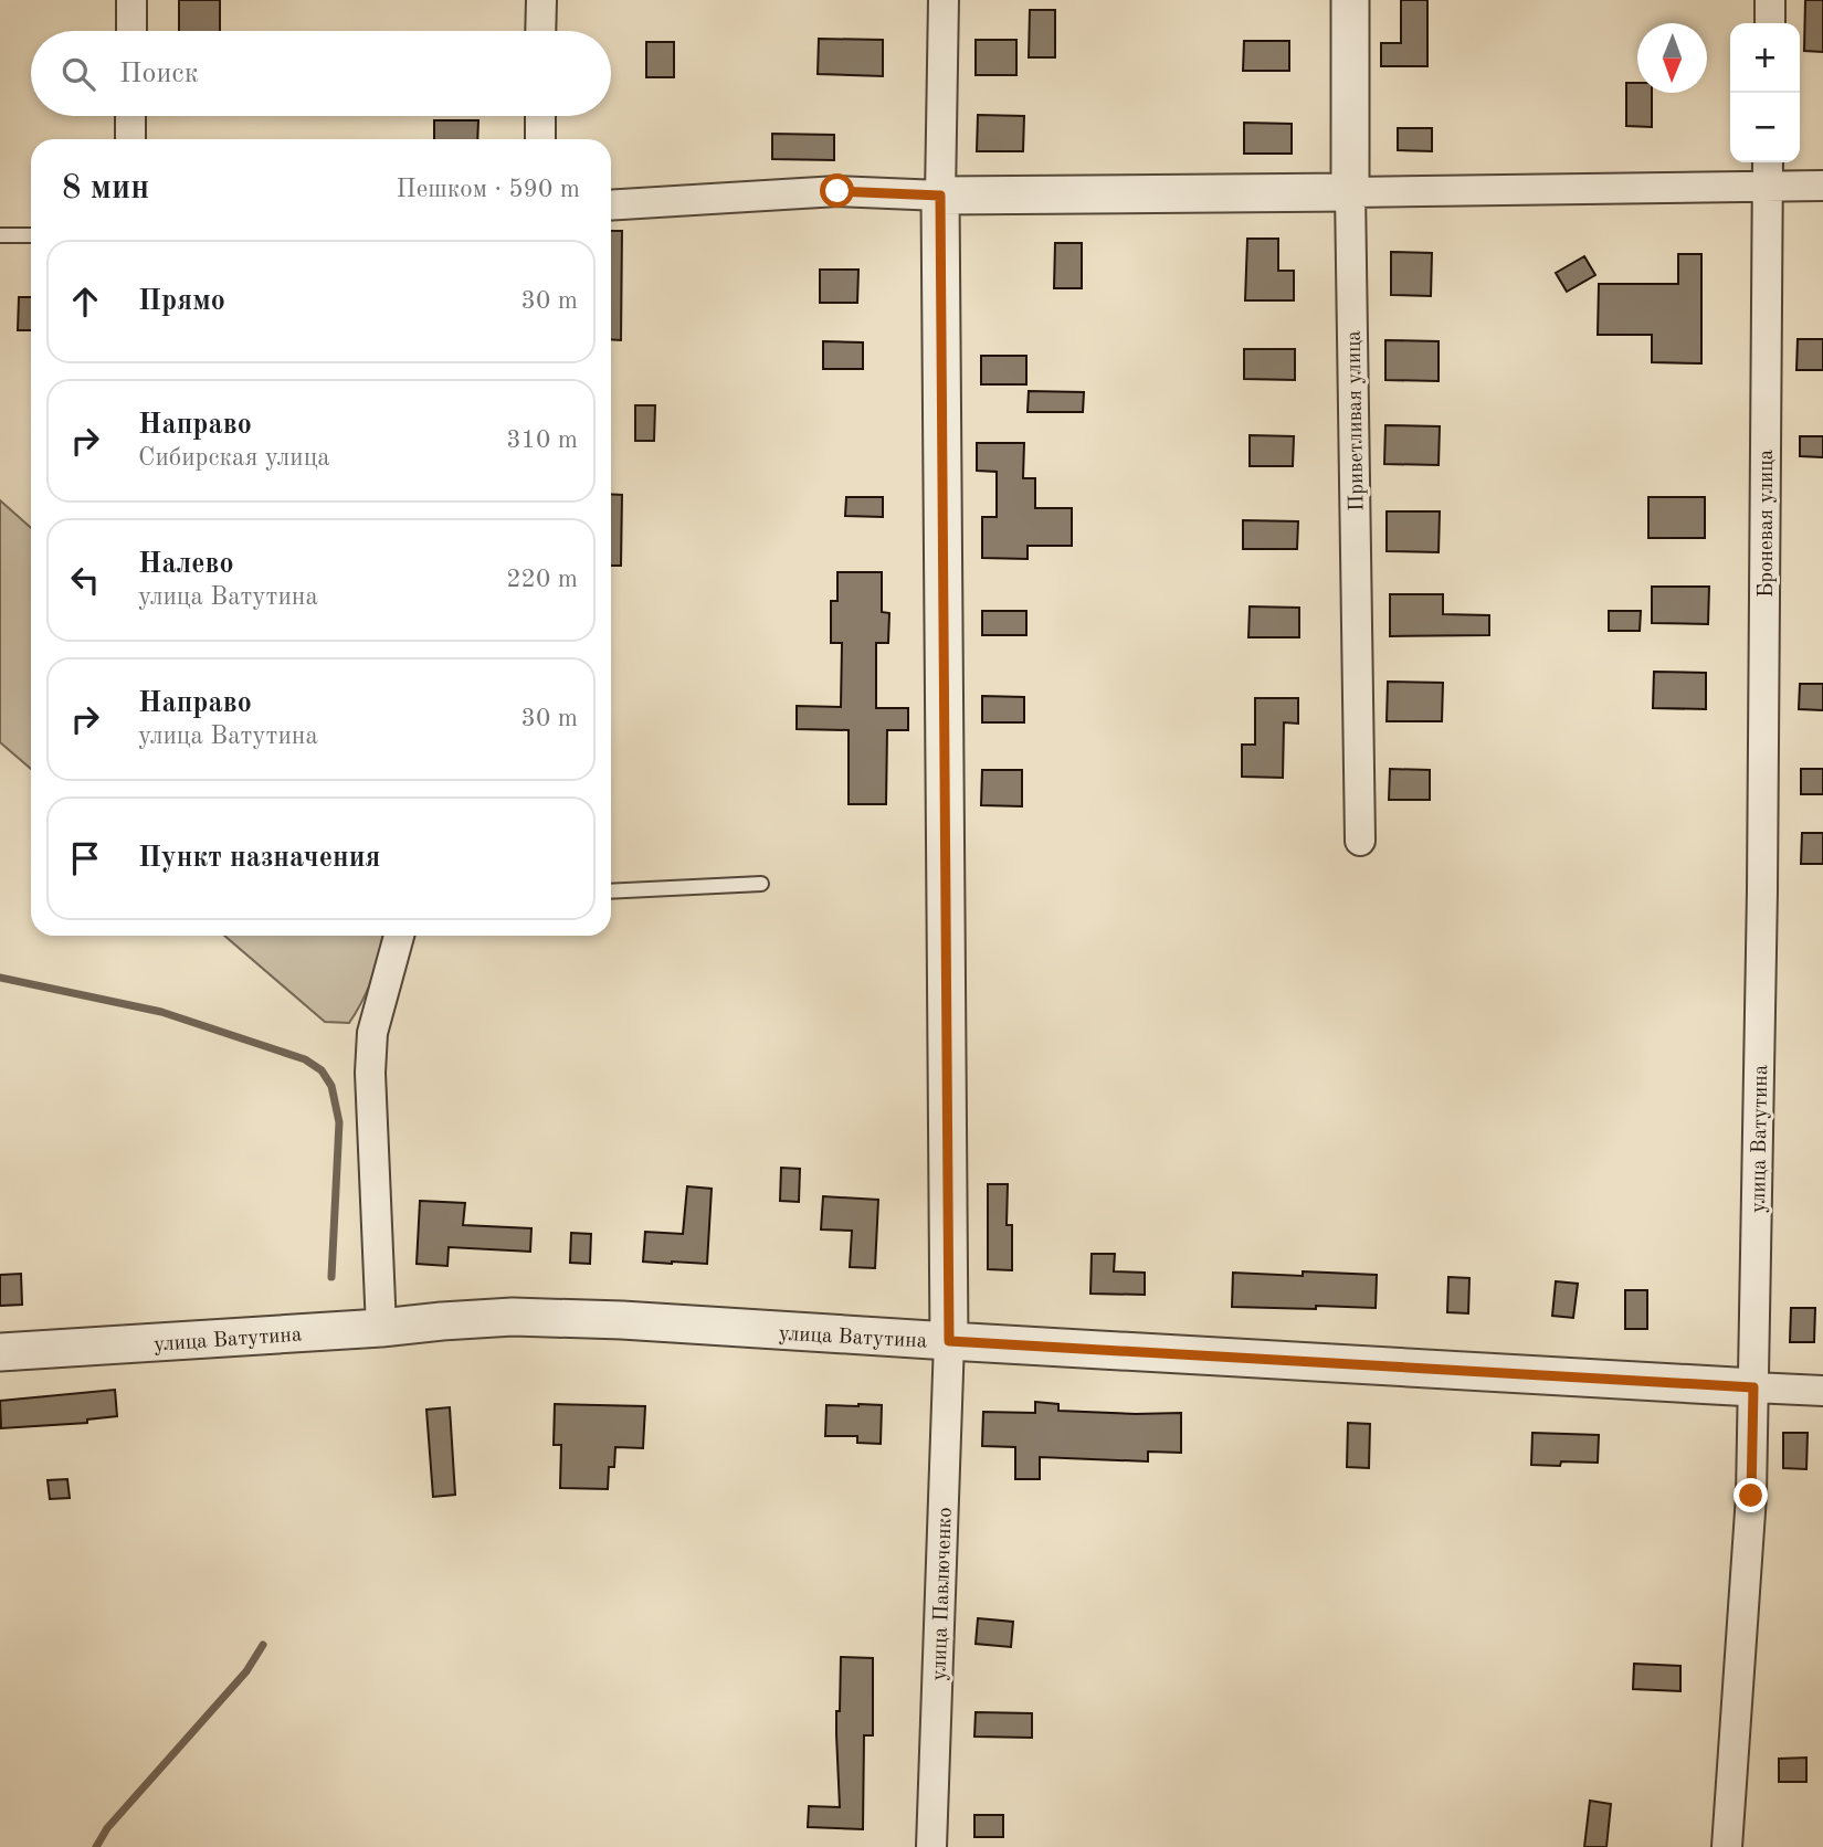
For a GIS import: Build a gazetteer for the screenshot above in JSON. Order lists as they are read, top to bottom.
{
  "streets": {
    "street": [
      "Приветливая улица",
      "Броневая улица",
      "улица Ватутина",
      "улица Павлюченко"
    ]
  },
  "crossings": [
    ["Броневая улица", "улица Ватутина"],
    ["улица Ватутина", "улица Павлюченко"]
  ],
  "north": "bottom",
  "page": {
    "map_buttons": ["+", "−"],
    "search": "Поиск",
    "heading": ["8 мин", "Пешком · 590 m"],
    "list": [
      ["Прямо", "30 m"],
      ["Направо", "Сибирская улица", "310 m"],
      ["Налево", "улица Ватутина", "220 m"],
      ["Направо", "улица Ватутина", "30 m"],
      "Пункт назначения"
    ]
  }
}
